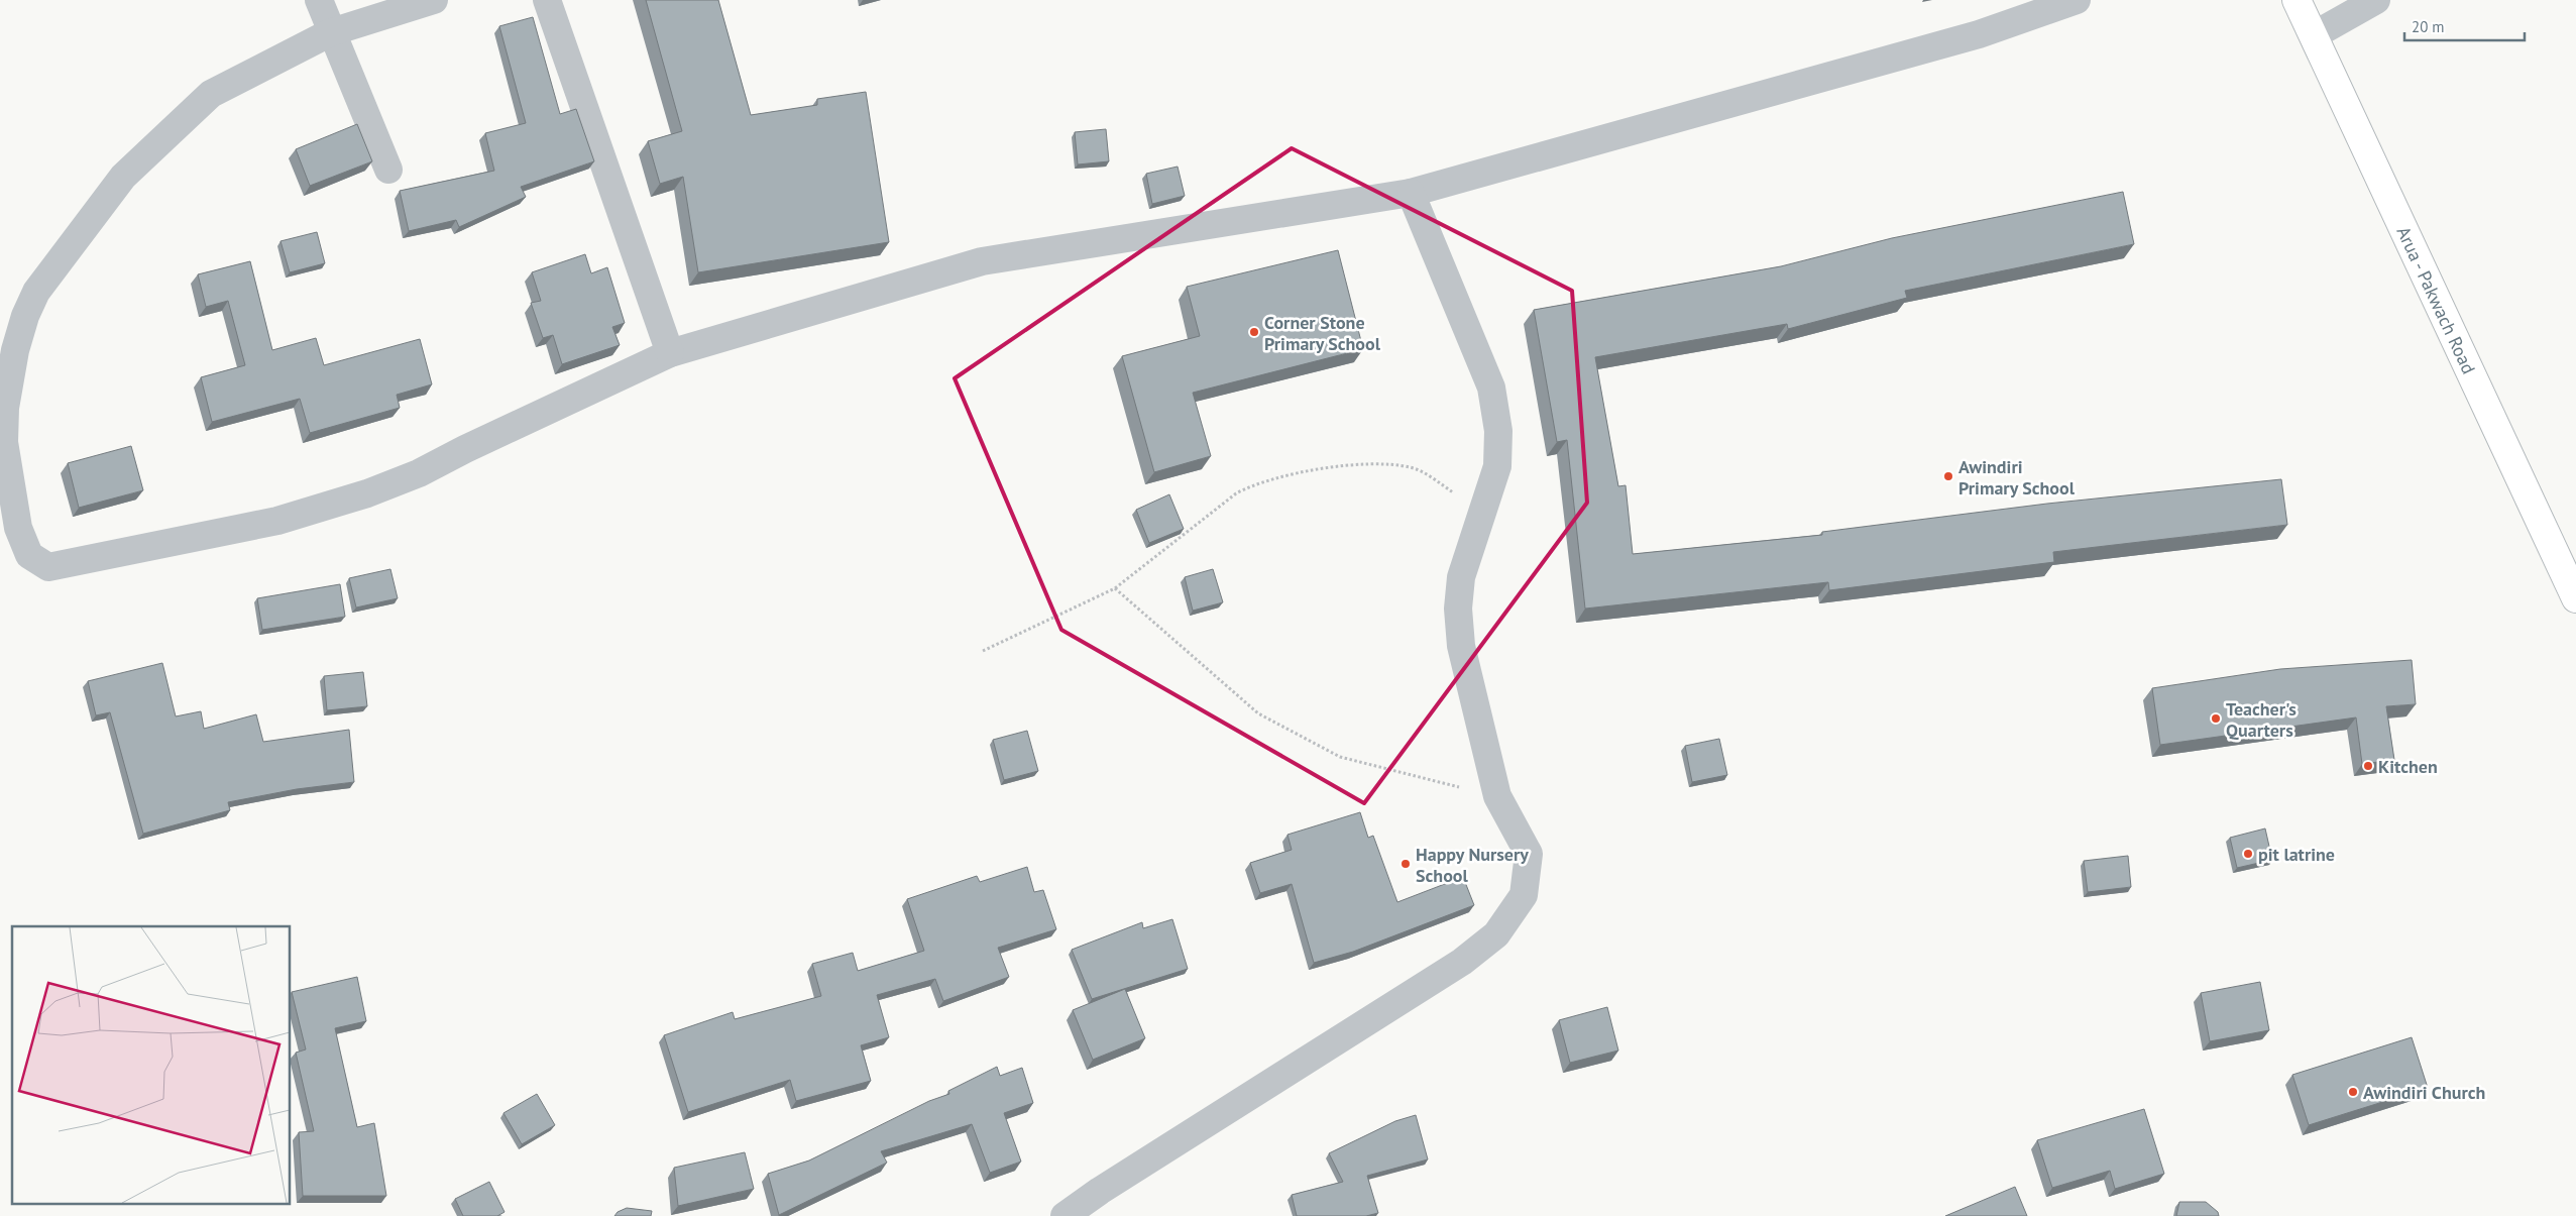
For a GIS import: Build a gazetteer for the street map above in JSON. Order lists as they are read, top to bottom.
{
  "streets": {
    "main road": ["Arua - Pakwach Road"]
  },
  "places": [
    "Corner Stone Primary School",
    "Awindiri Primary School",
    "Teacher's Quarters",
    "Kitchen",
    "pit latrine",
    "Happy Nursery School",
    "Awindiri Church"
  ],
  "scale_bar": "20 m"
}
